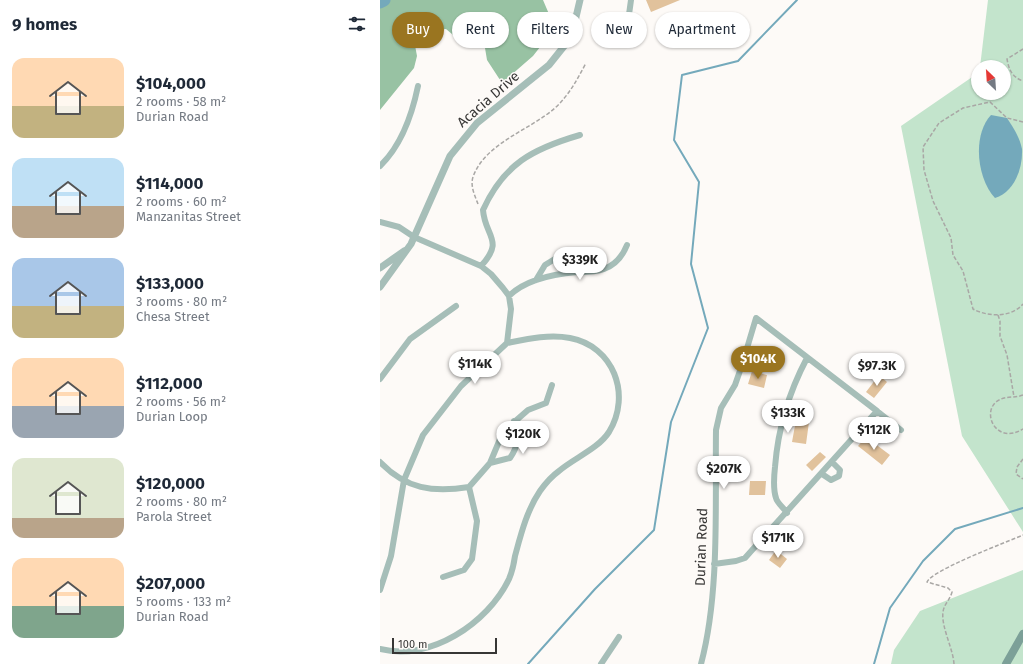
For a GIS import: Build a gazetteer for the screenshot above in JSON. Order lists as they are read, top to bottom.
{
  "streets": {
    "street": ["Acacia Drive", "Durian Road"]
  },
  "scale_bar": "100 m",
  "north": "top left",
  "page": {
    "heading": "9 homes",
    "chip": [
      "Buy",
      "Rent",
      "Filters",
      "New",
      "Apartment"
    ],
    "list": [
      {
        "name": "$104,000",
        "note": "2 rooms · 58 m² · Durian Road"
      },
      {
        "name": "$114,000",
        "note": "2 rooms · 60 m² · Manzanitas Street"
      },
      {
        "name": "$133,000",
        "note": "3 rooms · 80 m² · Chesa Street"
      },
      {
        "name": "$112,000",
        "note": "2 rooms · 56 m² · Durian Loop"
      },
      {
        "name": "$120,000",
        "note": "2 rooms · 80 m² · Parola Street"
      },
      {
        "name": "$207,000",
        "note": "5 rooms · 133 m² · Durian Road"
      }
    ],
    "price": [
      "$339K",
      "$104K",
      "$114K",
      "$97.3K",
      "$133K",
      "$112K",
      "$120K",
      "$207K",
      "$171K"
    ],
    "scale": "100 m"
  }
}
